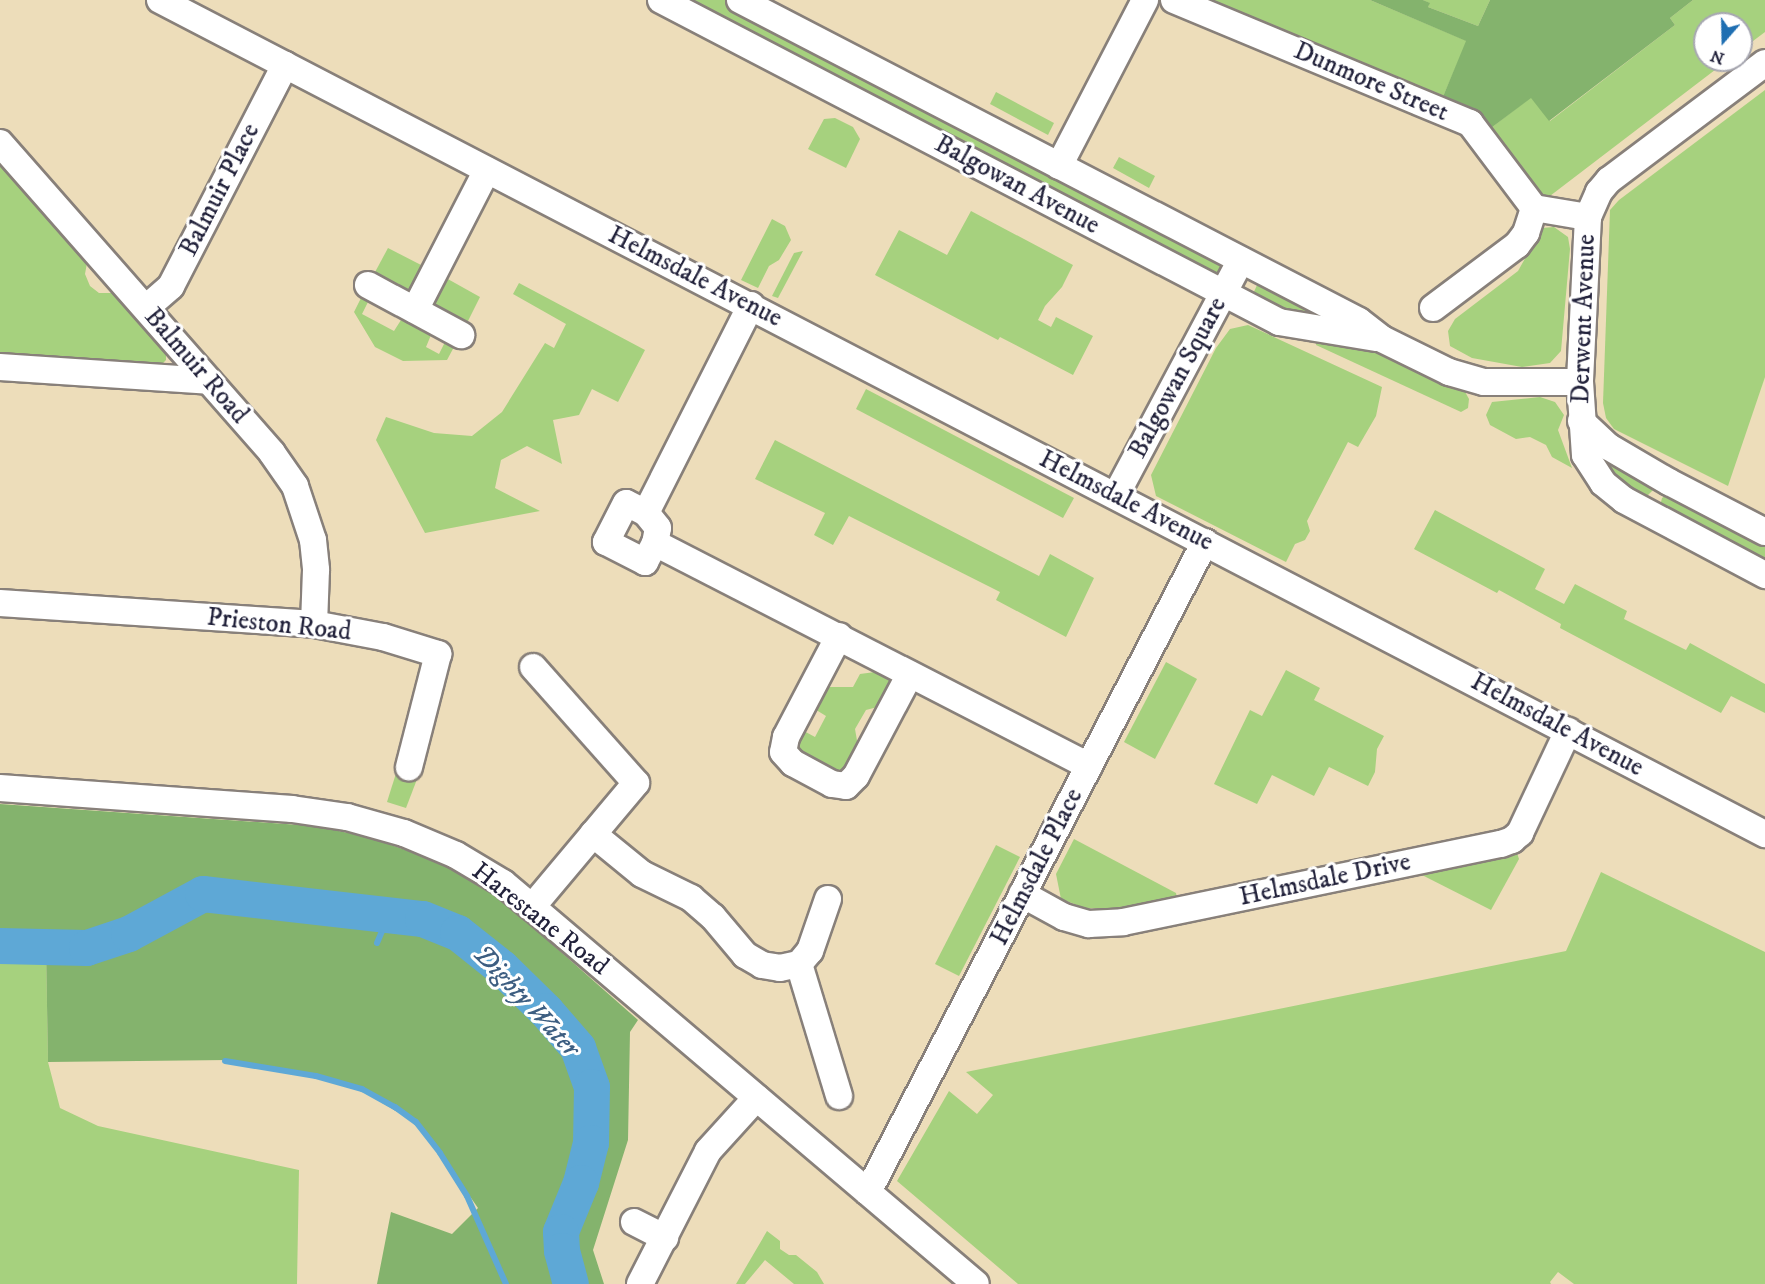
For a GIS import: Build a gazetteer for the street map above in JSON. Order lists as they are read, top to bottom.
{
  "streets": {
    "street": [
      "Dunmore Street",
      "Balgowan Avenue",
      "Balmuir Place",
      "Helmsdale Avenue",
      "Derwent Avenue",
      "Balmuir Road",
      "Balgowan Square",
      "Prieston Road",
      "Helmsdale Place",
      "Helmsdale Drive",
      "Harestane Road"
    ]
  },
  "crossings": [
    ["Dunmore Street", "Derwent Avenue"],
    ["Balgowan Avenue", "Derwent Avenue"],
    ["Balgowan Avenue", "Balgowan Square"],
    ["Balmuir Place", "Helmsdale Avenue"],
    ["Balmuir Place", "Balmuir Road"],
    ["Helmsdale Avenue", "Balgowan Square"],
    ["Helmsdale Avenue", "Helmsdale Place"],
    ["Helmsdale Avenue", "Helmsdale Drive"],
    ["Balmuir Road", "Prieston Road"],
    ["Helmsdale Place", "Helmsdale Drive"],
    ["Helmsdale Place", "Harestane Road"]
  ],
  "water": ["Dighty Water"],
  "north": "bottom"
}
